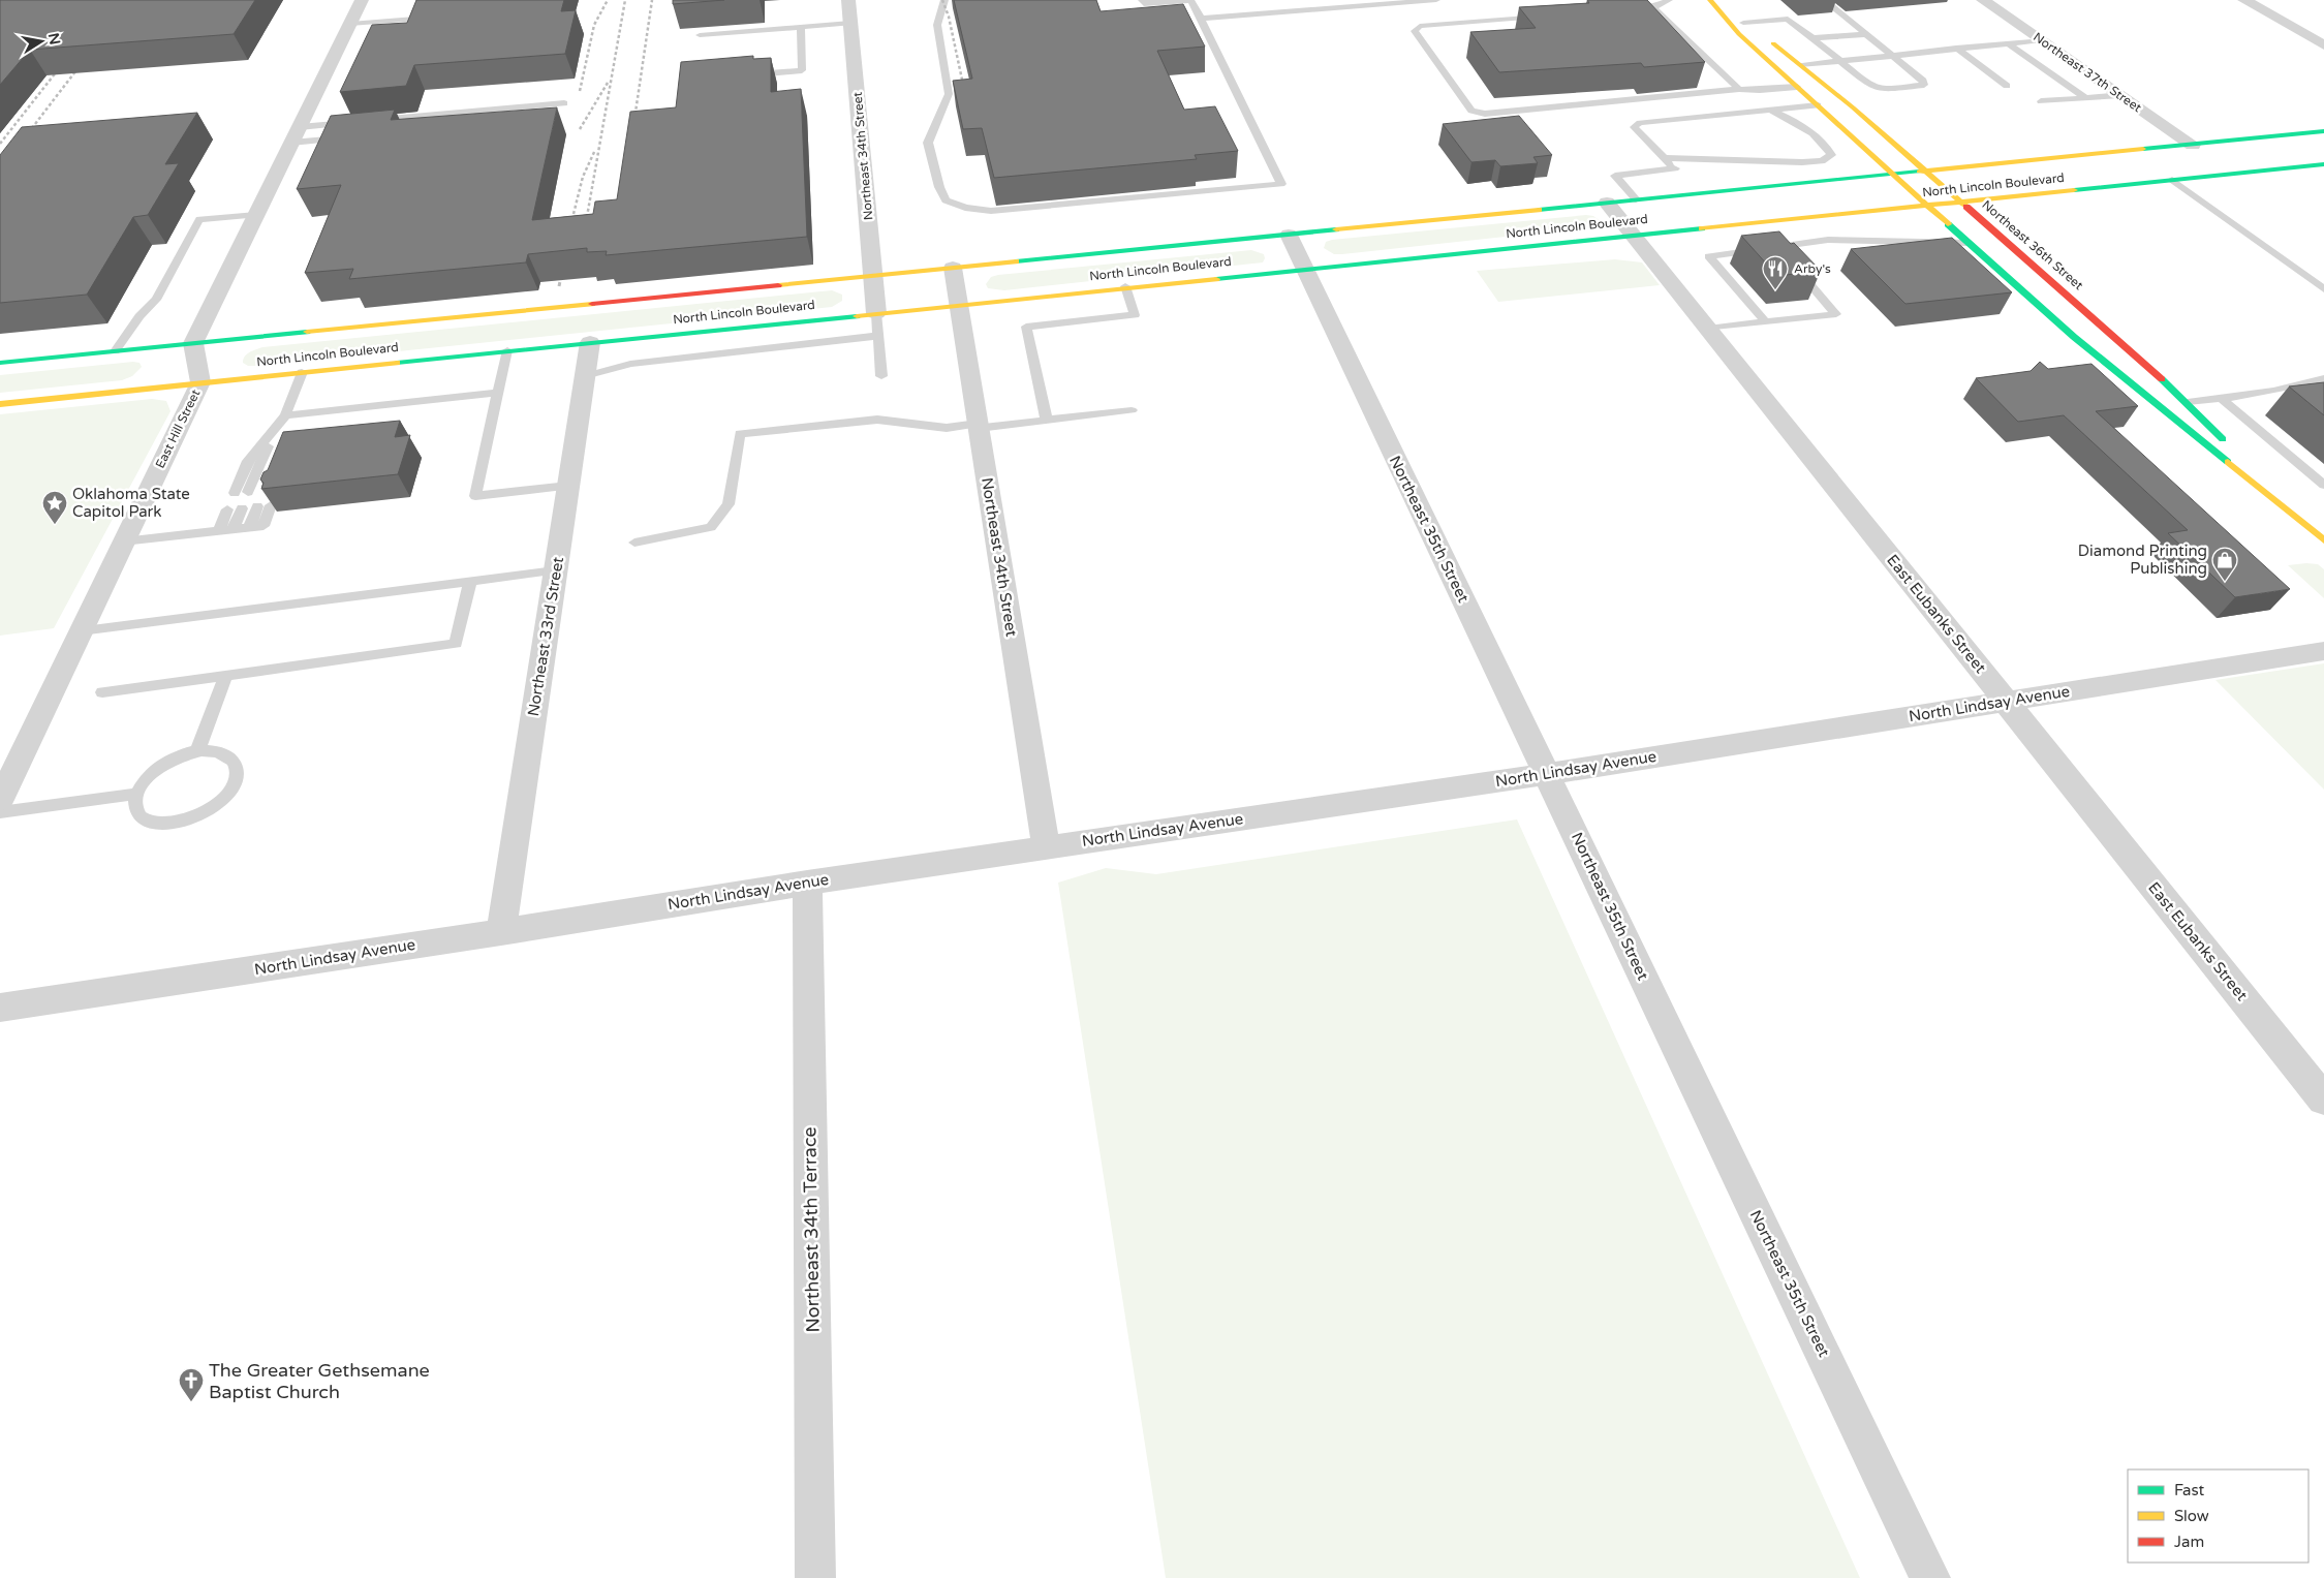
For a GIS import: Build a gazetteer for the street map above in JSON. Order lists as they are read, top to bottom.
{
  "streets": {
    "main road": ["North Lincoln Boulevard", "Northeast 36th Street"],
    "street": [
      "Northeast 37th Street",
      "Northeast 34th Street",
      "East Hill Street",
      "Northeast 35th Street",
      "East Eubanks Street",
      "Northeast 33rd Street",
      "North Lindsay Avenue",
      "Northeast 34th Terrace"
    ]
  },
  "crossings": [
    ["Northeast 37th Street", "North Lincoln Boulevard"],
    ["Northeast 34th Street", "North Lincoln Boulevard"],
    ["Northeast 34th Street", "North Lindsay Avenue"],
    ["North Lincoln Boulevard", "Northeast 36th Street"],
    ["North Lincoln Boulevard", "East Hill Street"],
    ["North Lincoln Boulevard", "Northeast 35th Street"],
    ["North Lincoln Boulevard", "East Eubanks Street"],
    ["North Lincoln Boulevard", "Northeast 33rd Street"],
    ["Northeast 35th Street", "North Lindsay Avenue"],
    ["East Eubanks Street", "North Lindsay Avenue"],
    ["Northeast 33rd Street", "North Lindsay Avenue"],
    ["North Lindsay Avenue", "Northeast 34th Terrace"]
  ],
  "places": {
    "restaurant": ["Arby's"],
    "place": ["Oklahoma State Capitol Park"],
    "shop": ["Diamond Printing Publishing"],
    "church": ["The Greater Gethsemane Baptist Church"]
  },
  "legend": ["Fast", "Slow", "Jam"],
  "north": "right"
}
